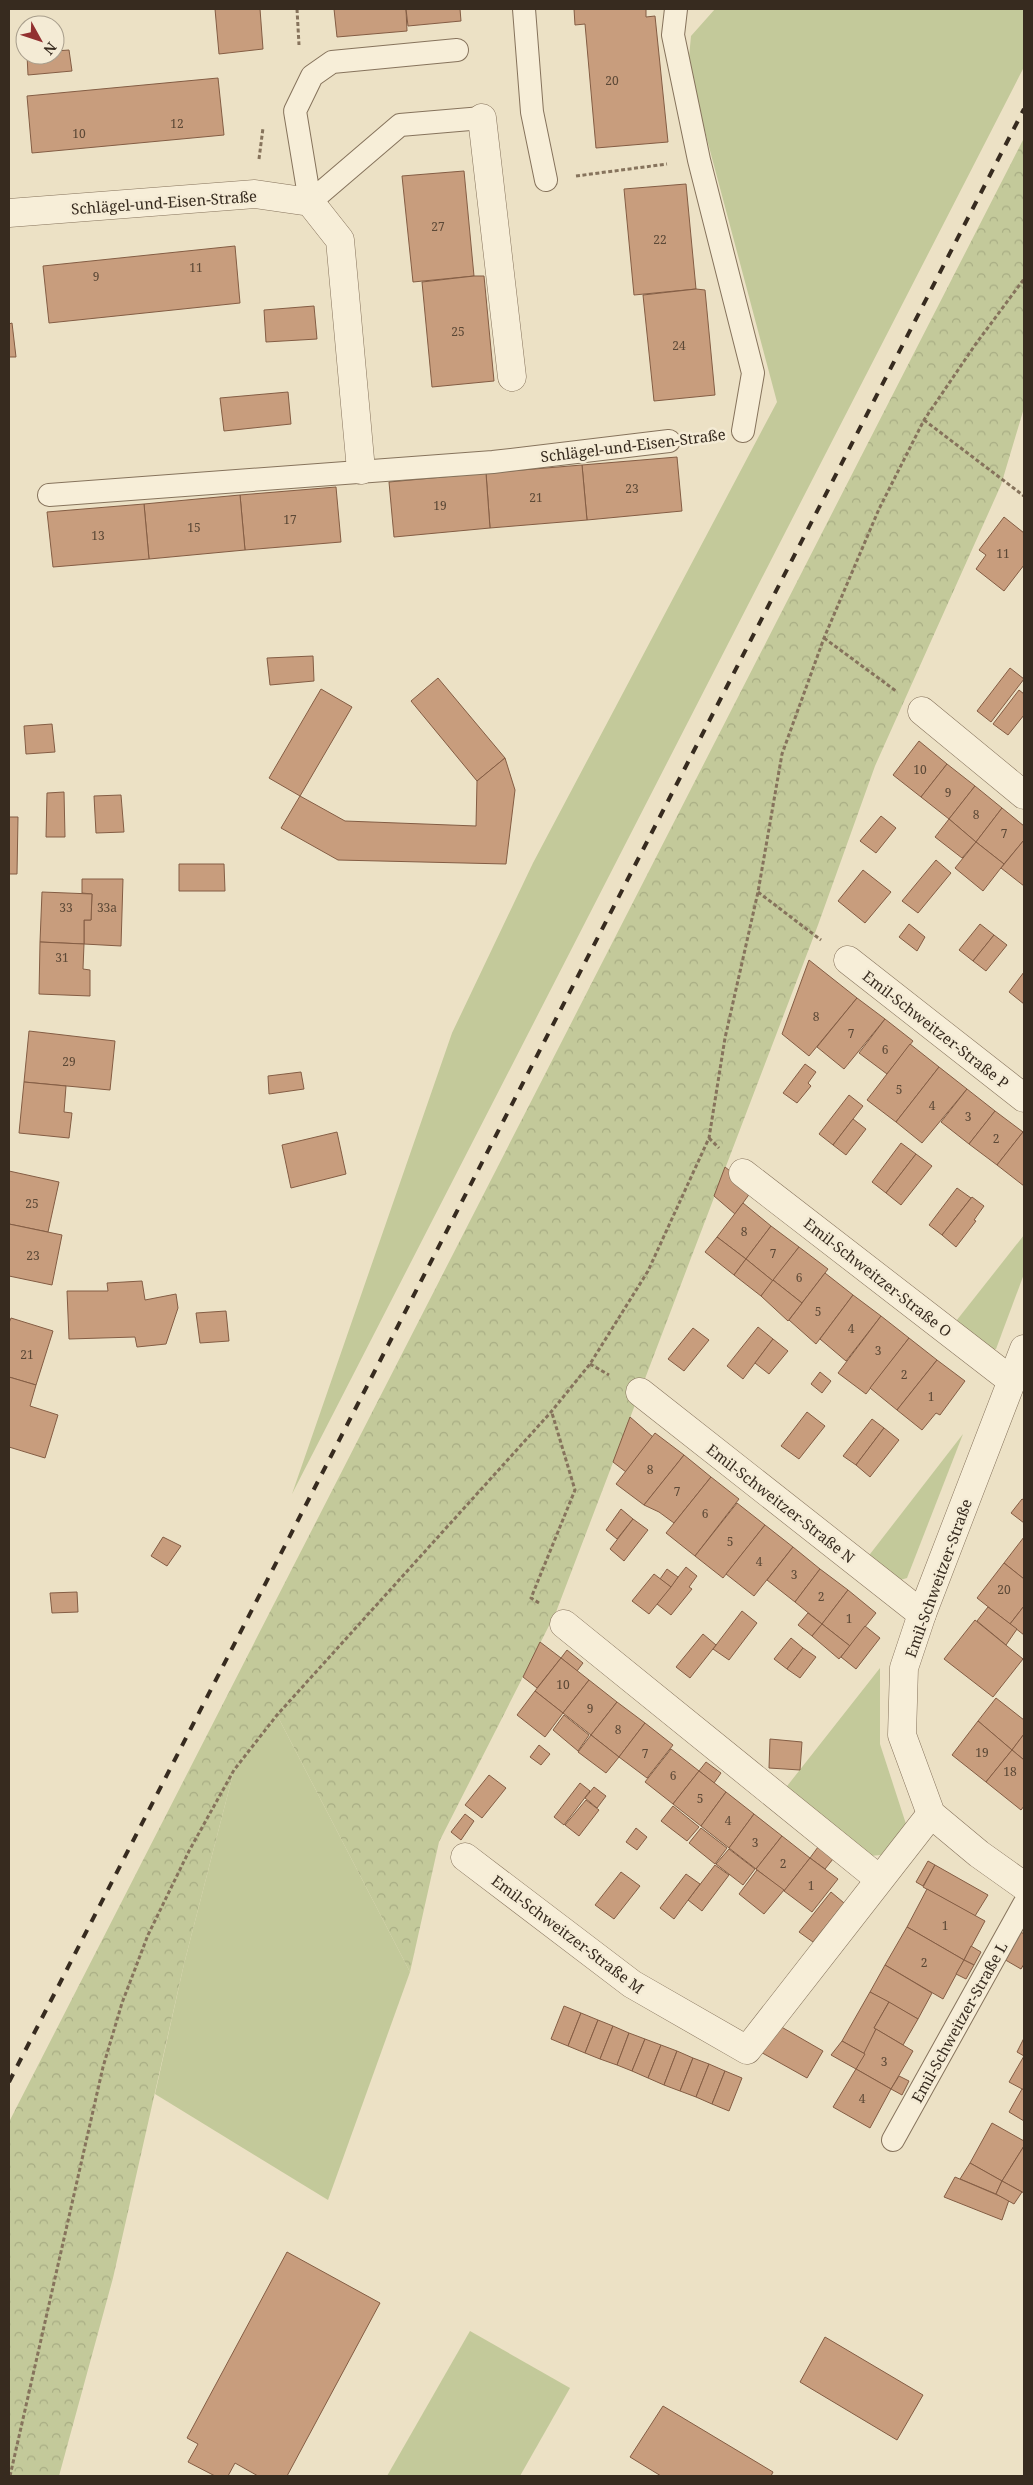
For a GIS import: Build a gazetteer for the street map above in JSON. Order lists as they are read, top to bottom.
{
  "streets": {
    "street": [
      "Schlägel-und-Eisen-Straße",
      "Emil-Schweitzer-Straße P",
      "Emil-Schweitzer-Straße O",
      "Emil-Schweitzer-Straße N",
      "Emil-Schweitzer-Straße",
      "Emil-Schweitzer-Straße M"
    ],
    "lane": ["Emil-Schweitzer-Straße L"]
  },
  "crossings": [
    ["Emil-Schweitzer-Straße O", "Emil-Schweitzer-Straße"],
    ["Emil-Schweitzer-Straße N", "Emil-Schweitzer-Straße"],
    ["Emil-Schweitzer-Straße", "Emil-Schweitzer-Straße M"]
  ],
  "house_numbers": [
    "20",
    "12",
    "10",
    "27",
    "22",
    "11",
    "9",
    "25",
    "24",
    "23",
    "21",
    "19",
    "17",
    "15",
    "13",
    "11",
    "10",
    "9",
    "8",
    "7",
    "33",
    "33a",
    "31",
    "8",
    "7",
    "6",
    "29",
    "5",
    "4",
    "3",
    "2",
    "25",
    "8",
    "7",
    "23",
    "6",
    "5",
    "4",
    "3",
    "21",
    "2",
    "1",
    "8",
    "7",
    "6",
    "5",
    "4",
    "3",
    "20",
    "2",
    "1",
    "10",
    "9",
    "8",
    "19",
    "7",
    "18",
    "6",
    "5",
    "4",
    "3",
    "2",
    "1",
    "1",
    "2",
    "3",
    "4"
  ],
  "north": "bottom right"
}
